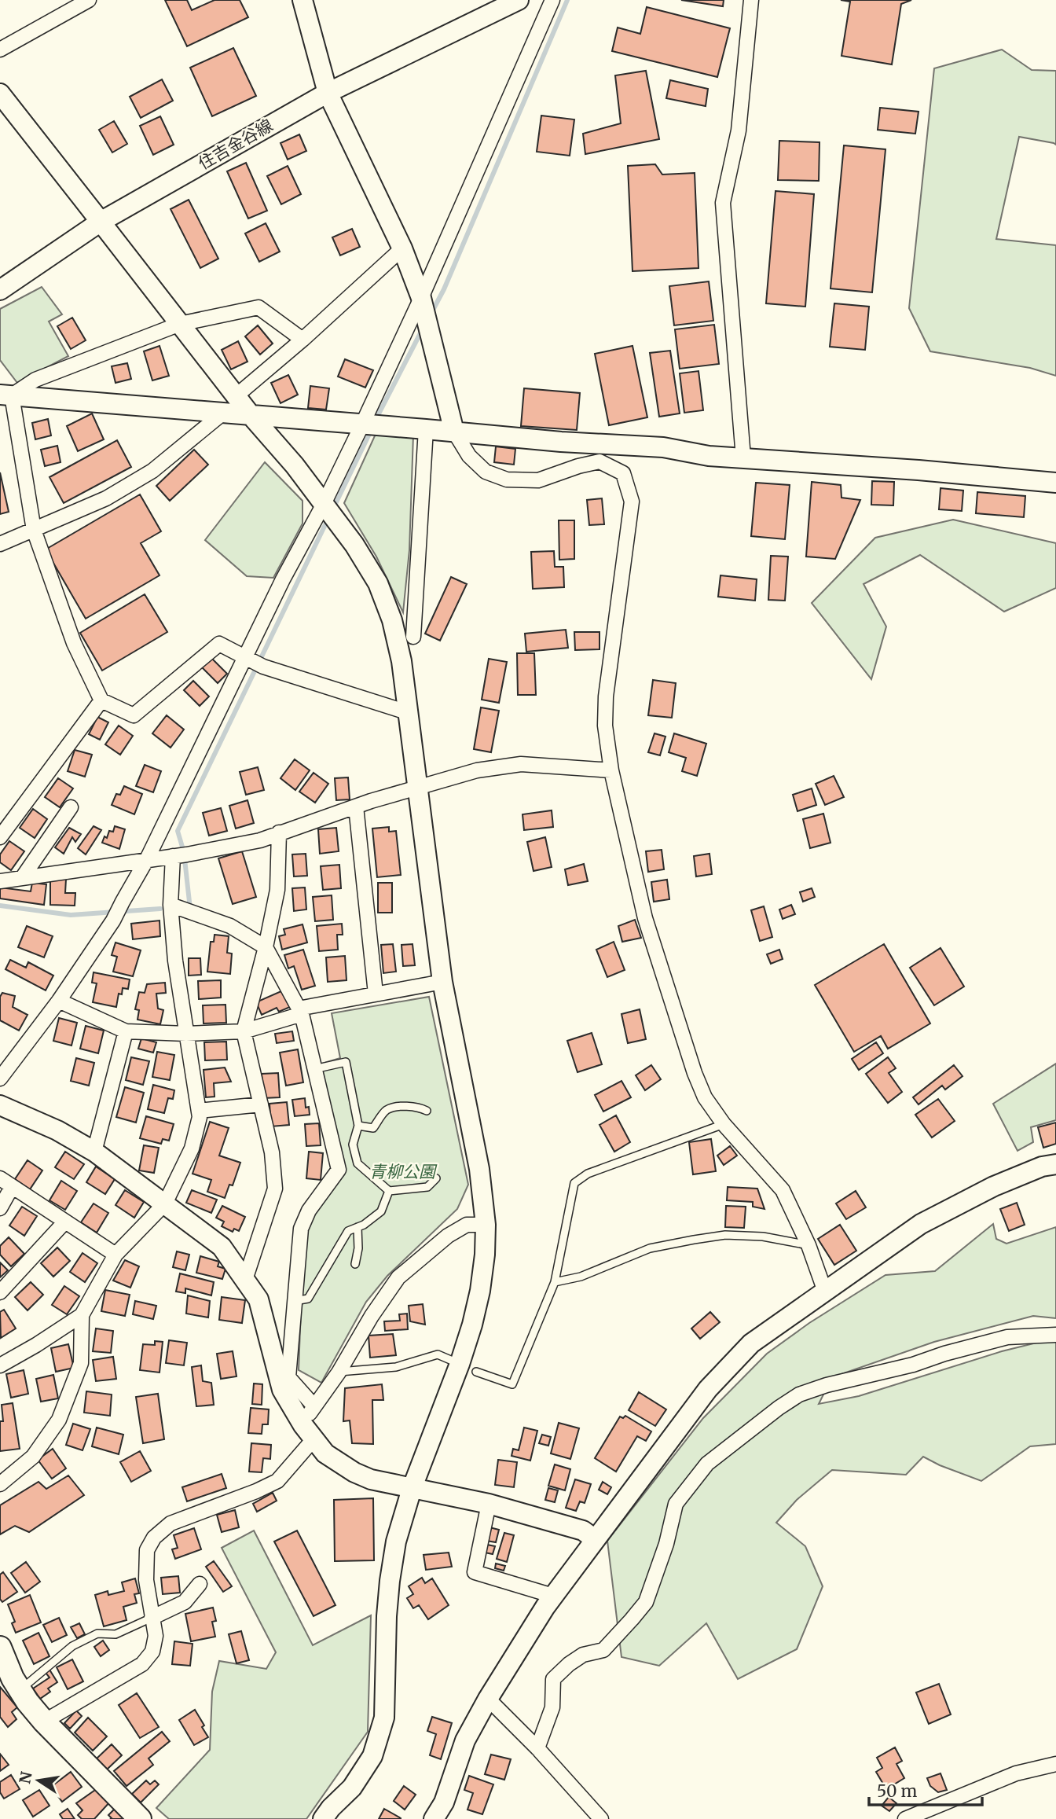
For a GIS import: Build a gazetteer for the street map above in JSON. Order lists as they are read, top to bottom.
{
  "streets": {
    "street": ["住吉金谷線"]
  },
  "parks": ["青柳公園"],
  "scale_bar": "50 m",
  "north": "left"
}
